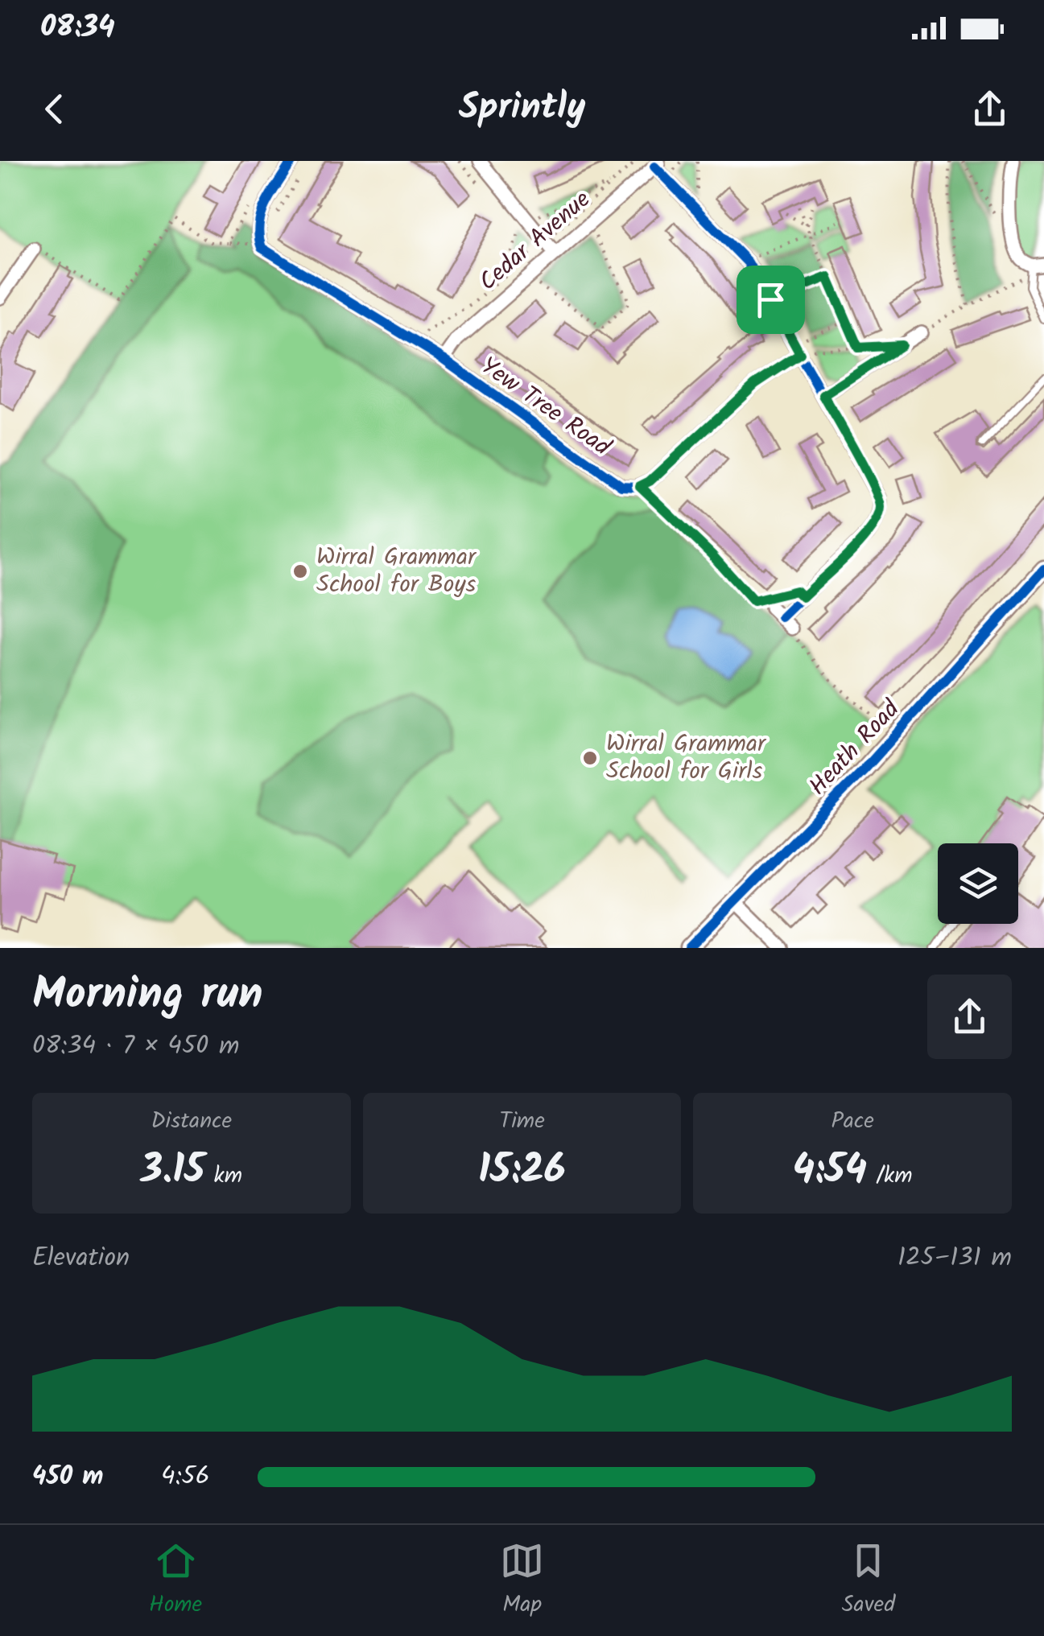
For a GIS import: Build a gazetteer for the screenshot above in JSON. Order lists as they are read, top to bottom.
{
  "streets": {
    "street": ["Cedar Avenue", "Yew Tree Road", "Heath Road"]
  },
  "crossings": [
    ["Cedar Avenue", "Yew Tree Road"]
  ],
  "places": ["Wirral Grammar School for Boys", "Wirral Grammar School for Girls"],
  "page": {
    "status": "08:34",
    "header": "Sprintly",
    "heading": ["Morning run", "08:34 · 7 × 450 m"],
    "stats": [
      ["Distance", "3.15 km"],
      ["Time", "15:26"],
      ["Pace", "4:54 /km"]
    ],
    "chart": ["Elevation", "125–131 m"],
    "list": [
      {
        "name": "450 m",
        "note": "4:56"
      }
    ],
    "tabs": ["Home", "Map", "Saved"]
  }
}
